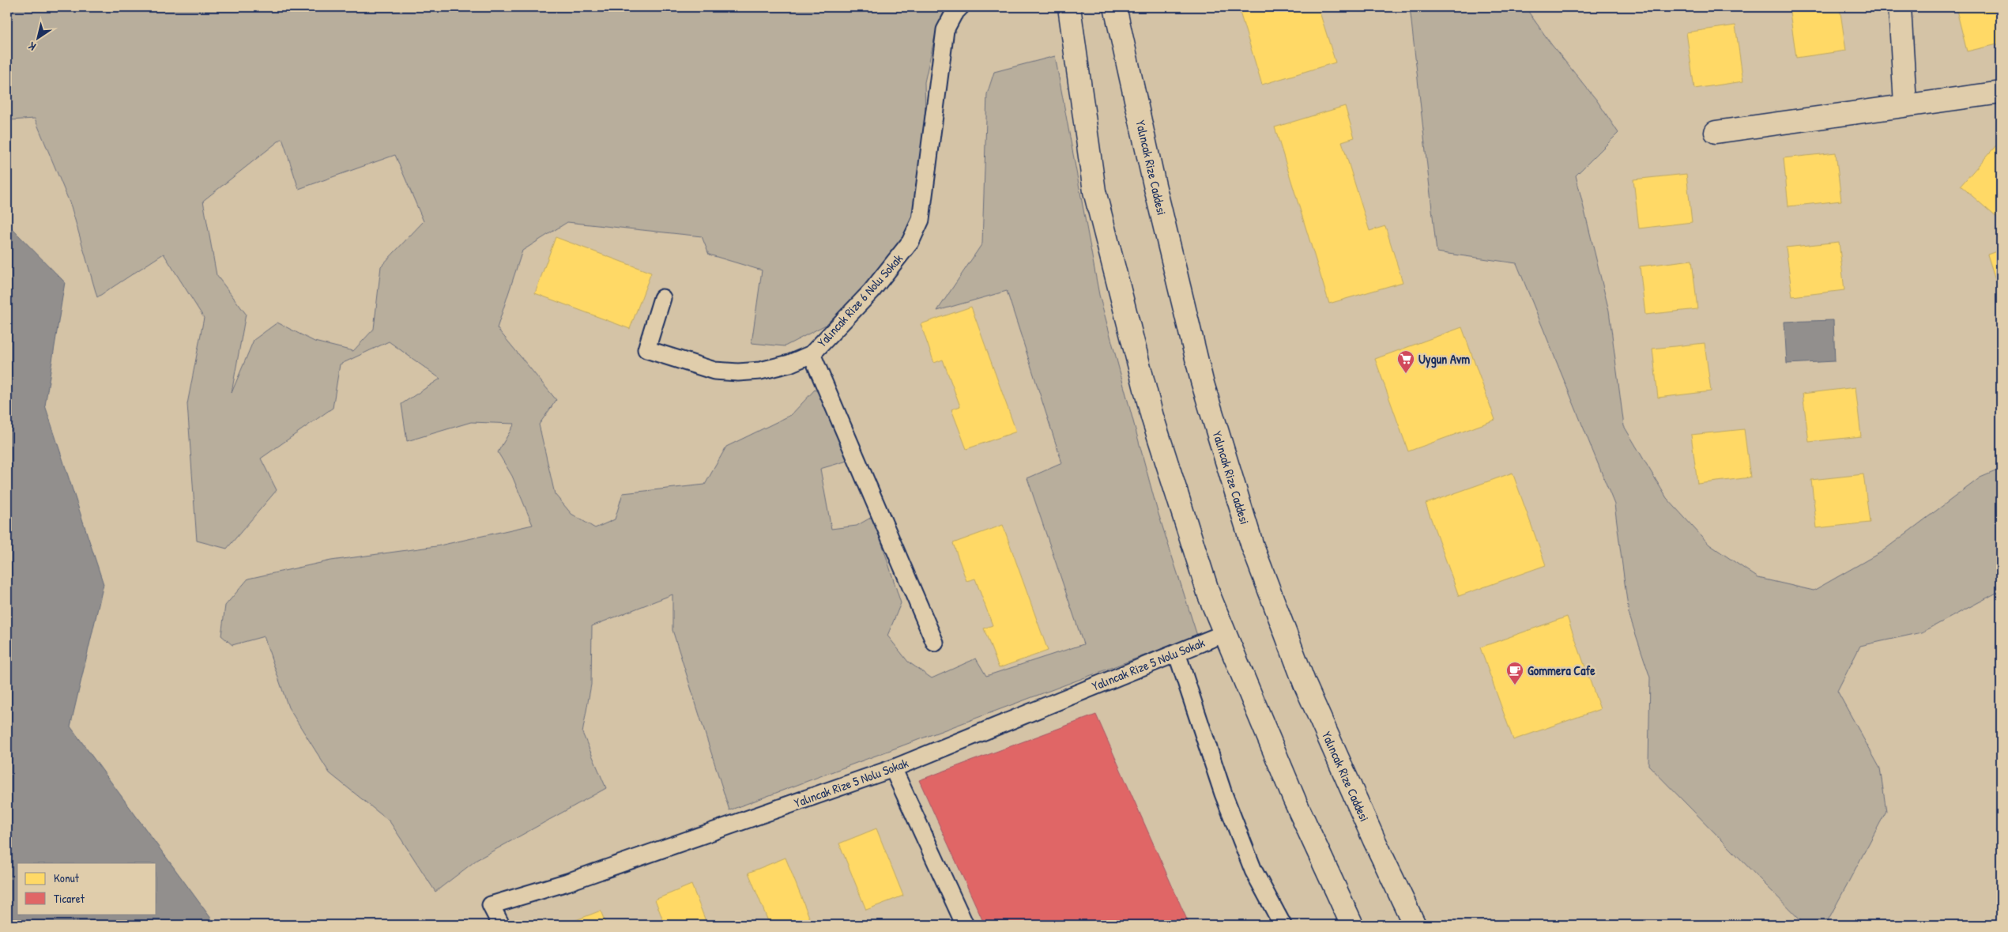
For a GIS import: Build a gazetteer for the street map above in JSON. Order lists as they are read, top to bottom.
{
  "streets": {
    "main road": ["Yalıncak Rize Caddesi"],
    "lane": ["Yalıncak Rize 6 Nolu Sokak", "Yalıncak Rize 5 Nolu Sokak"]
  },
  "places": {
    "supermarket": ["Uygun Avm"],
    "cafe": ["Gommera Cafe"]
  },
  "legend": ["Konut", "Ticaret"],
  "north": "bottom left"
}
